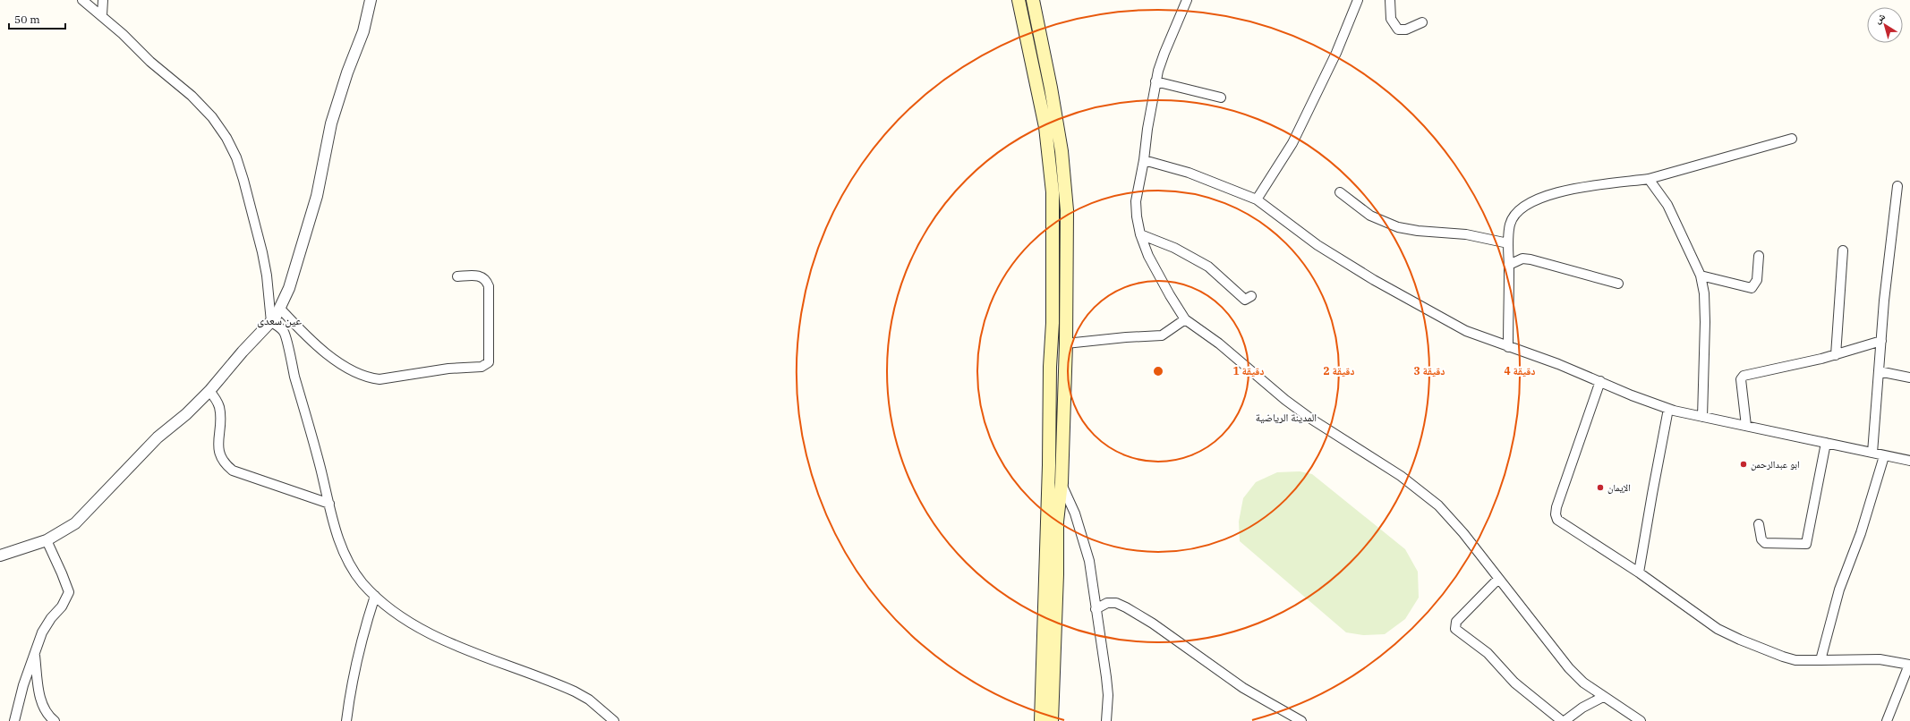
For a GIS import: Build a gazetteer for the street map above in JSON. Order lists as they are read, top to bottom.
{
  "districts": ["عين سعدى", "المدينة الرياضية"],
  "places": ["ابو عبدالرحمن", "الإيمان"],
  "scale_bar": "50 m",
  "north": "top left",
  "rings": [
    "1 دقيقة",
    "2 دقيقة",
    "3 دقيقة",
    "4 دقيقة"
  ]
}
